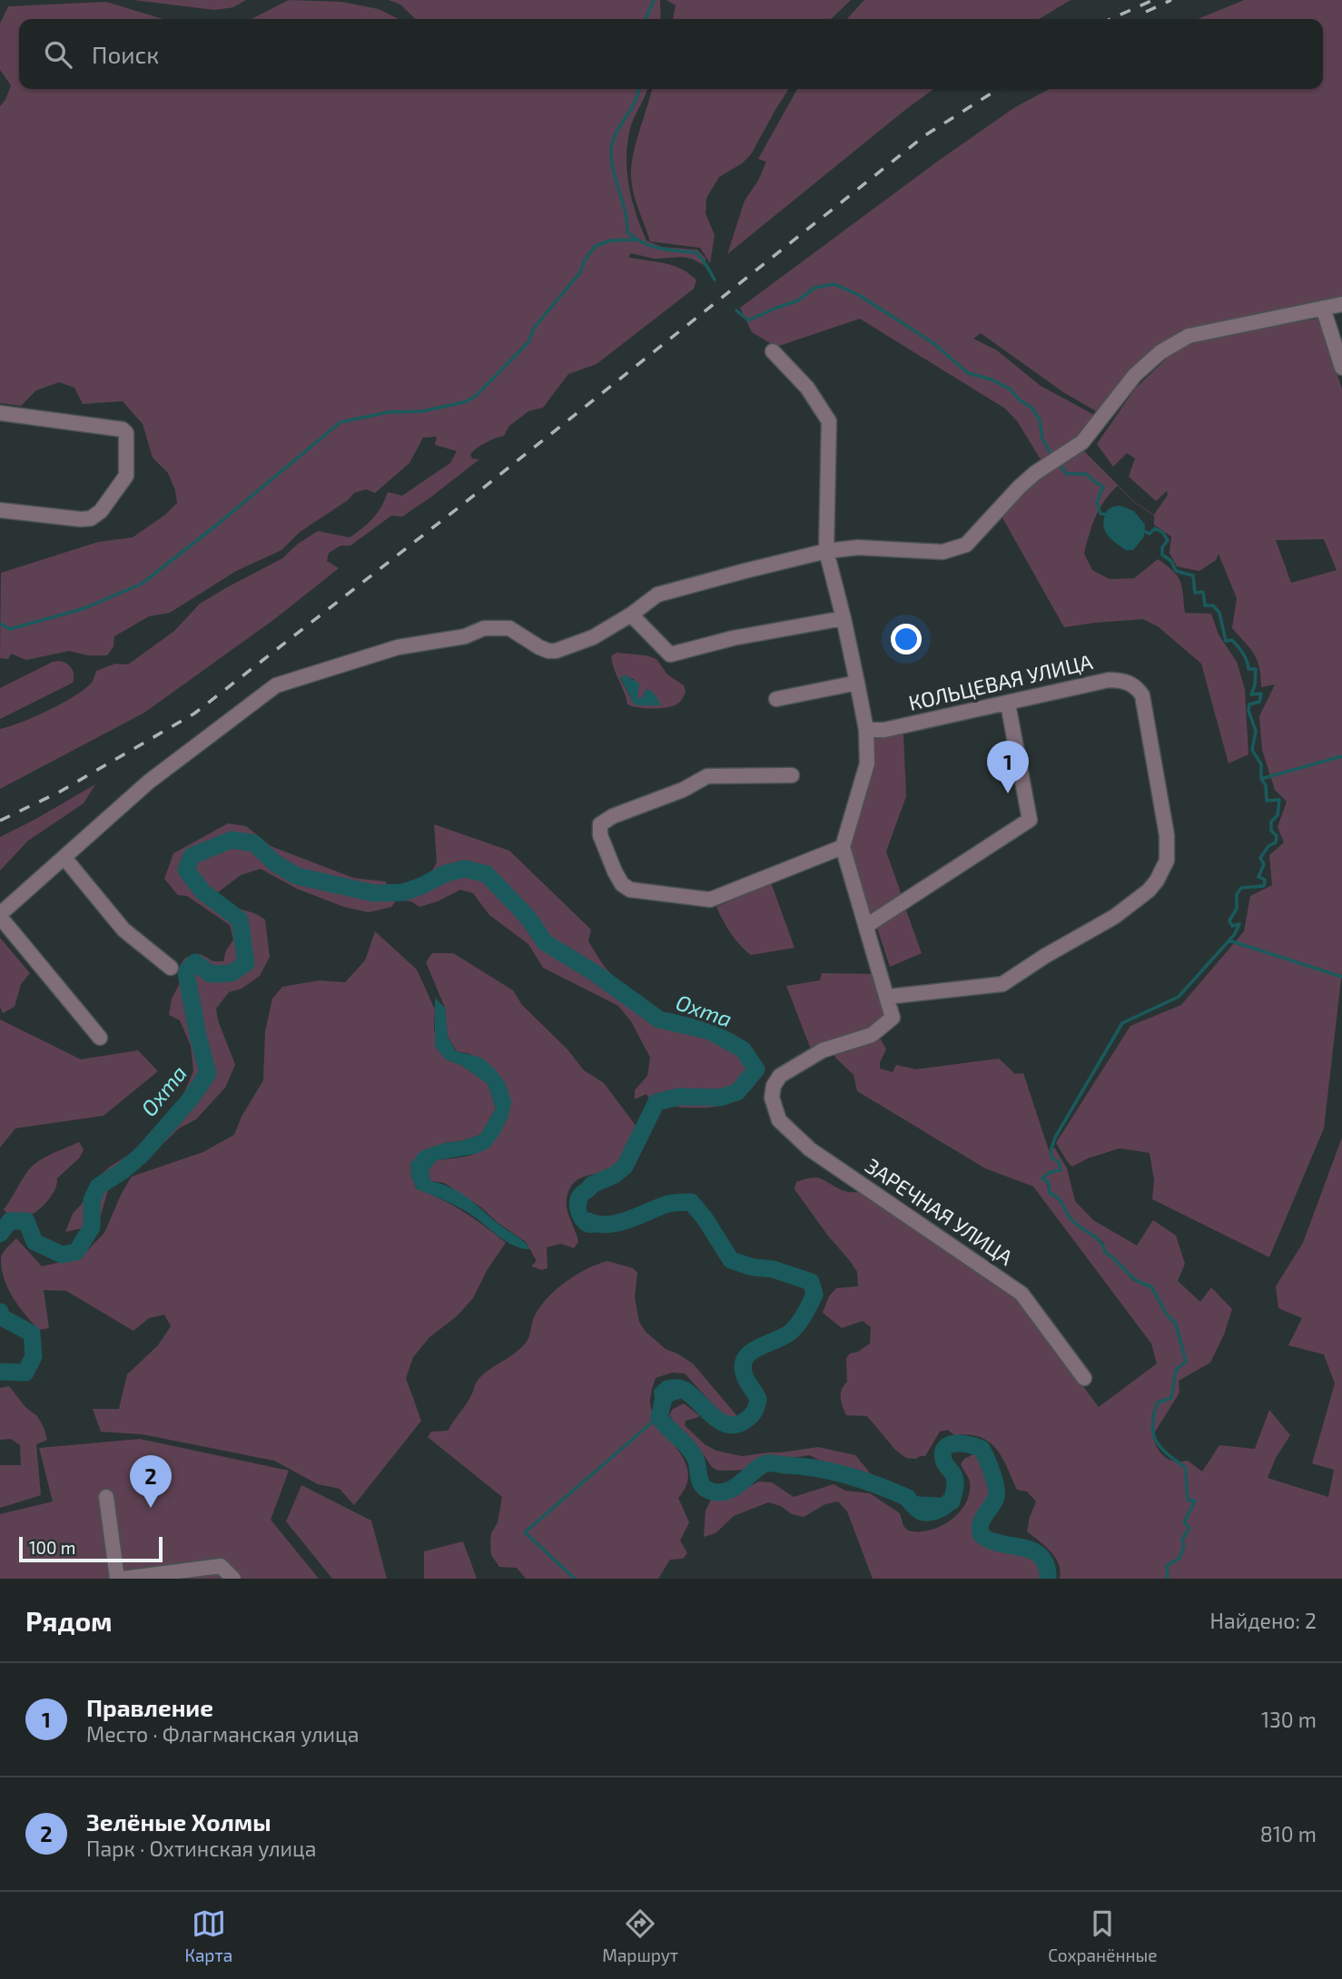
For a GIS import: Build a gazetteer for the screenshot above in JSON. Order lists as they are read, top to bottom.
{
  "streets": {
    "street": ["КОЛЬЦЕВАЯ УЛИЦА", "ЗАРЕЧНАЯ УЛИЦА"]
  },
  "crossings": [
    ["КОЛЬЦЕВАЯ УЛИЦА", "ЗАРЕЧНАЯ УЛИЦА"]
  ],
  "water": ["Охта"],
  "scale_bar": "100 m",
  "page": {
    "search": "Поиск",
    "pins": ["1", "2"],
    "scale": "100 m",
    "heading": ["Рядом", "Найдено: 2"],
    "list": [
      {
        "mark": "1",
        "name": "Правление",
        "note": "Место · Флагманская улица",
        "value": "130 m"
      },
      {
        "mark": "2",
        "name": "Зелёные Холмы",
        "note": "Парк · Охтинская улица",
        "value": "810 m"
      }
    ],
    "nav": ["Карта", "Маршрут", "Сохранённые"]
  }
}
